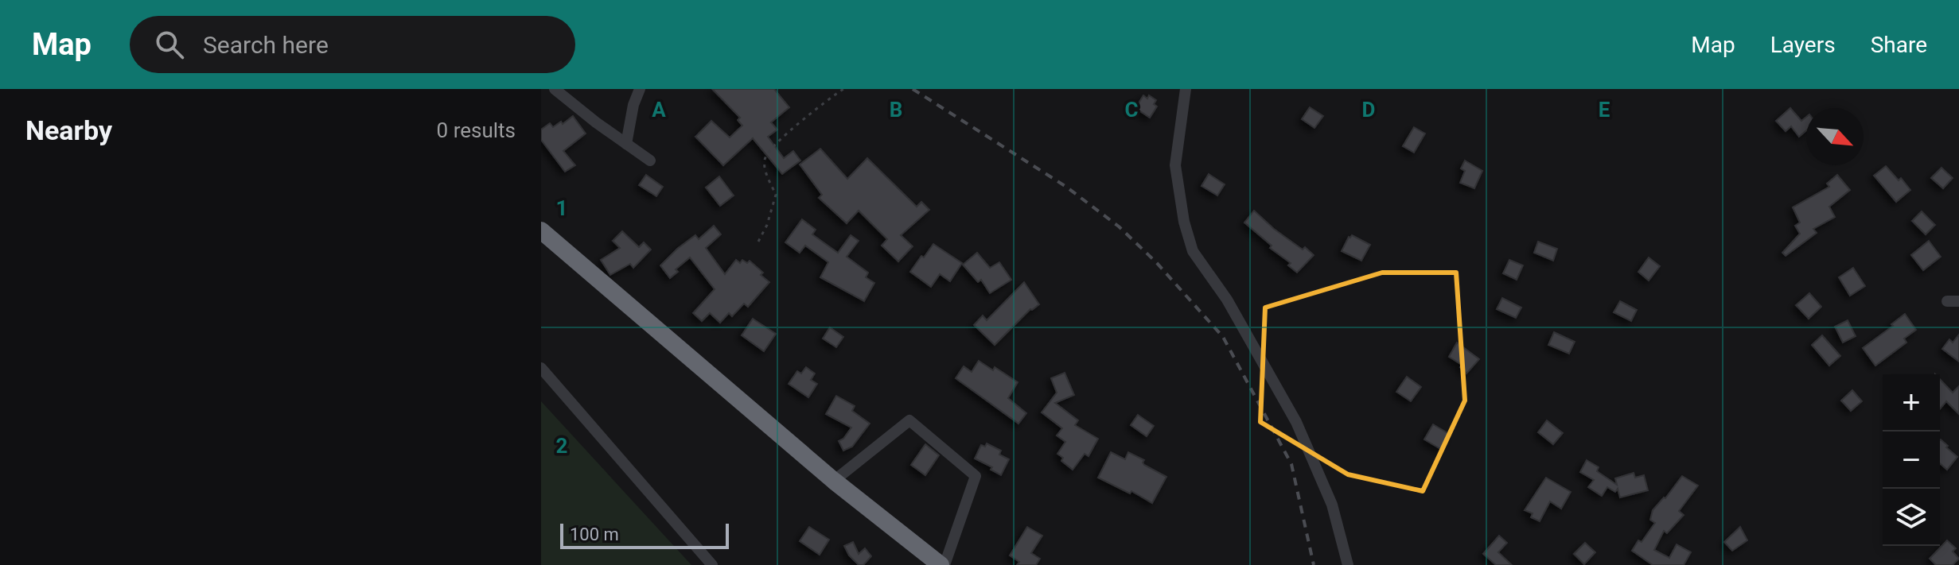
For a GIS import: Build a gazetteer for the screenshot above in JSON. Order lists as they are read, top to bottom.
{
  "scale_bar": "100 m",
  "north": "bottom right",
  "page": {
    "header": "Map",
    "search": "Search here",
    "nav": ["Map", "Layers", "Share"],
    "heading": ["Nearby", "0 results"],
    "map_buttons": ["+", "−"],
    "scale": "100 m"
  },
  "grid": {
    "columns": [
      "A",
      "B",
      "C",
      "D",
      "E"
    ],
    "rows": ["1", "2"]
  }
}
